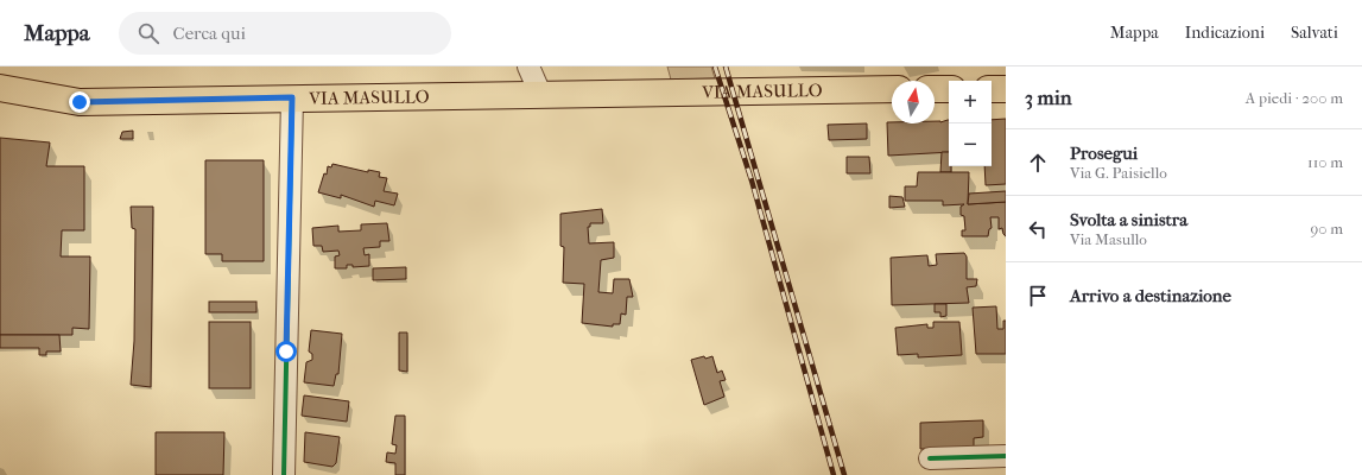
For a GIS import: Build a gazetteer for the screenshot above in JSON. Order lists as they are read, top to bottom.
{
  "streets": {
    "main road": ["VIA MASULLO"]
  },
  "north": "top",
  "page": {
    "header": "Mappa",
    "search": "Cerca qui",
    "nav": ["Mappa", "Indicazioni", "Salvati"],
    "heading": ["3 min", "A piedi · 200 m"],
    "map_buttons": ["+", "−"],
    "list": [
      ["Prosegui", "Via G. Paisiello", "110 m"],
      ["Svolta a sinistra", "Via Masullo", "90 m"],
      "Arrivo a destinazione"
    ]
  }
}
